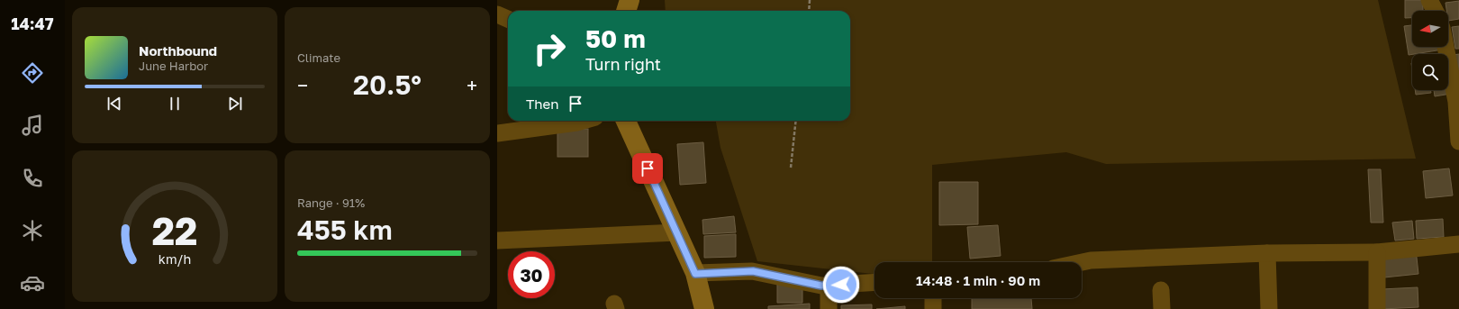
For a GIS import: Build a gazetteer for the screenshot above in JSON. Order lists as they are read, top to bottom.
{
  "north": "left",
  "page": {
    "tabs": "14:47",
    "tile": [
      "Climate",
      ["Range · 91%", "455 km"]
    ],
    "turn": ["50 m", "Turn right"],
    "song": ["Northbound", "June Harbor"],
    "heat": ["−", "20.5°", "+"],
    "then": "Then",
    "limit": "30",
    "trip": "14:48 · 1 min · 90 m",
    "gauge": ["22", "km/h"]
  }
}
